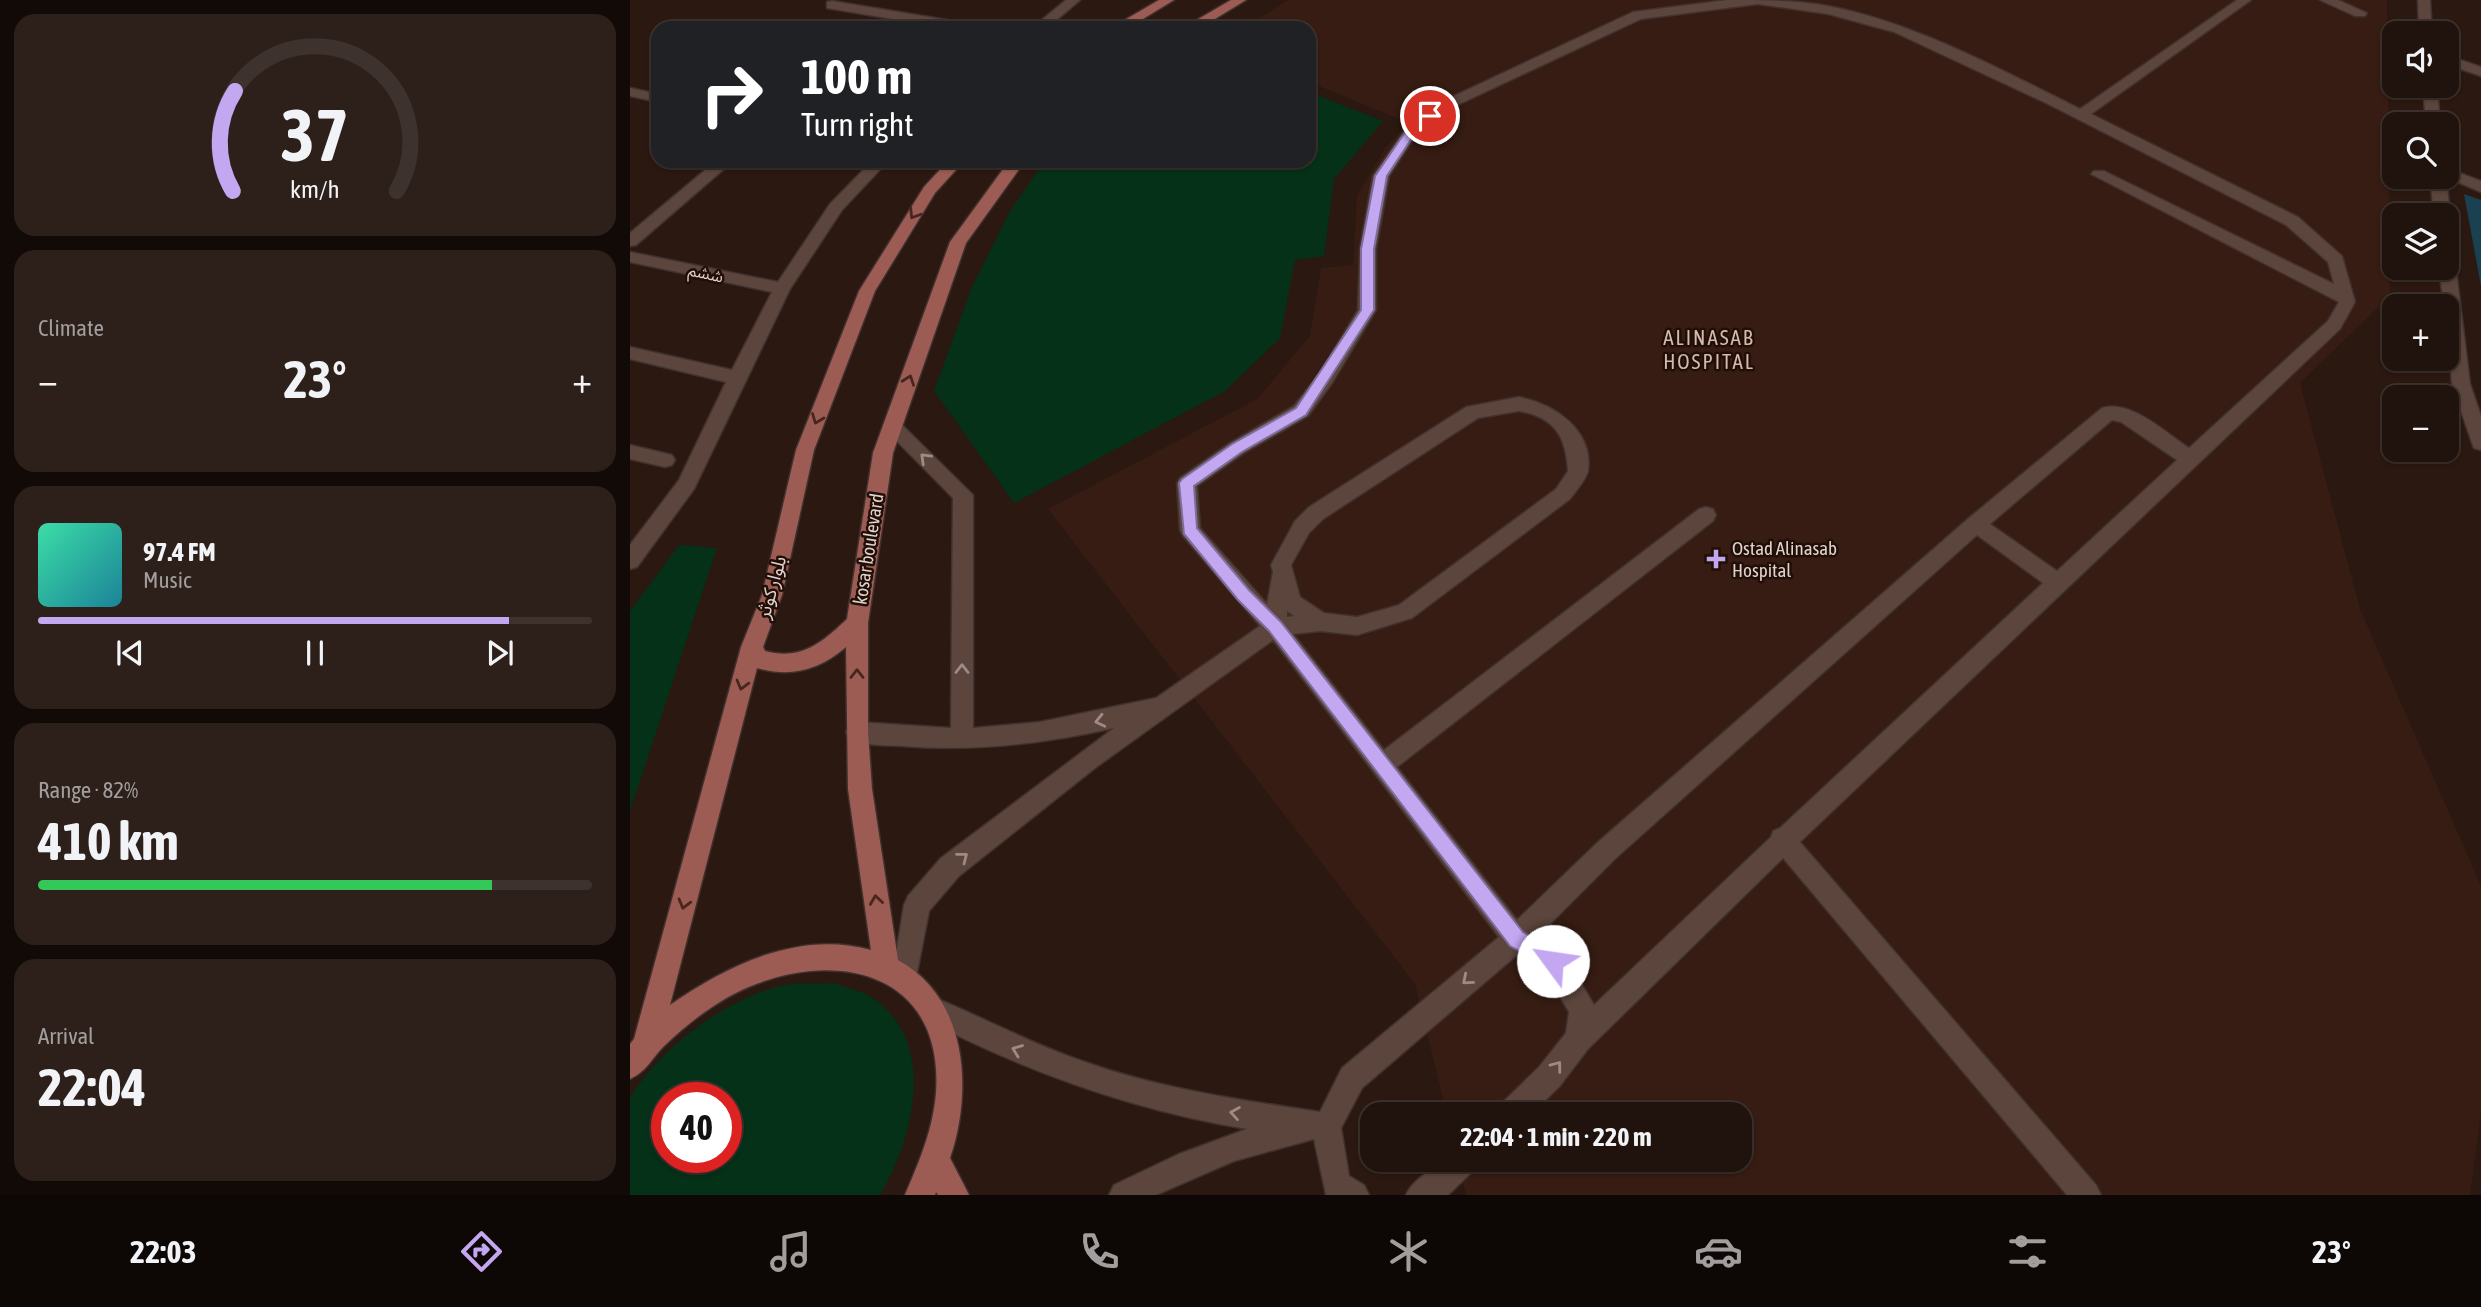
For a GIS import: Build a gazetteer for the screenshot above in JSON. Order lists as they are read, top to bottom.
{
  "streets": {
    "main road": ["kosar boulevard", "بلوار کوثر"],
    "street": ["ششم"]
  },
  "one_way": ["kosar boulevard", "بلوار کوثر"],
  "districts": ["ALINASAB HOSPITAL"],
  "places": {
    "health": ["Ostad Alinasab Hospital"]
  },
  "page": {
    "map_buttons": ["+", "−"],
    "turn": ["100 m", "Turn right"],
    "tile": [
      "Climate",
      ["Range · 82%", "410 km"],
      ["Arrival", "22:04"]
    ],
    "heat": ["−", "23°", "+"],
    "song": ["97.4 FM", "Music"],
    "limit": "40",
    "trip": "22:04 · 1 min · 220 m",
    "tabs": ["22:03", "23°"],
    "gauge": ["37", "km/h"]
  }
}
